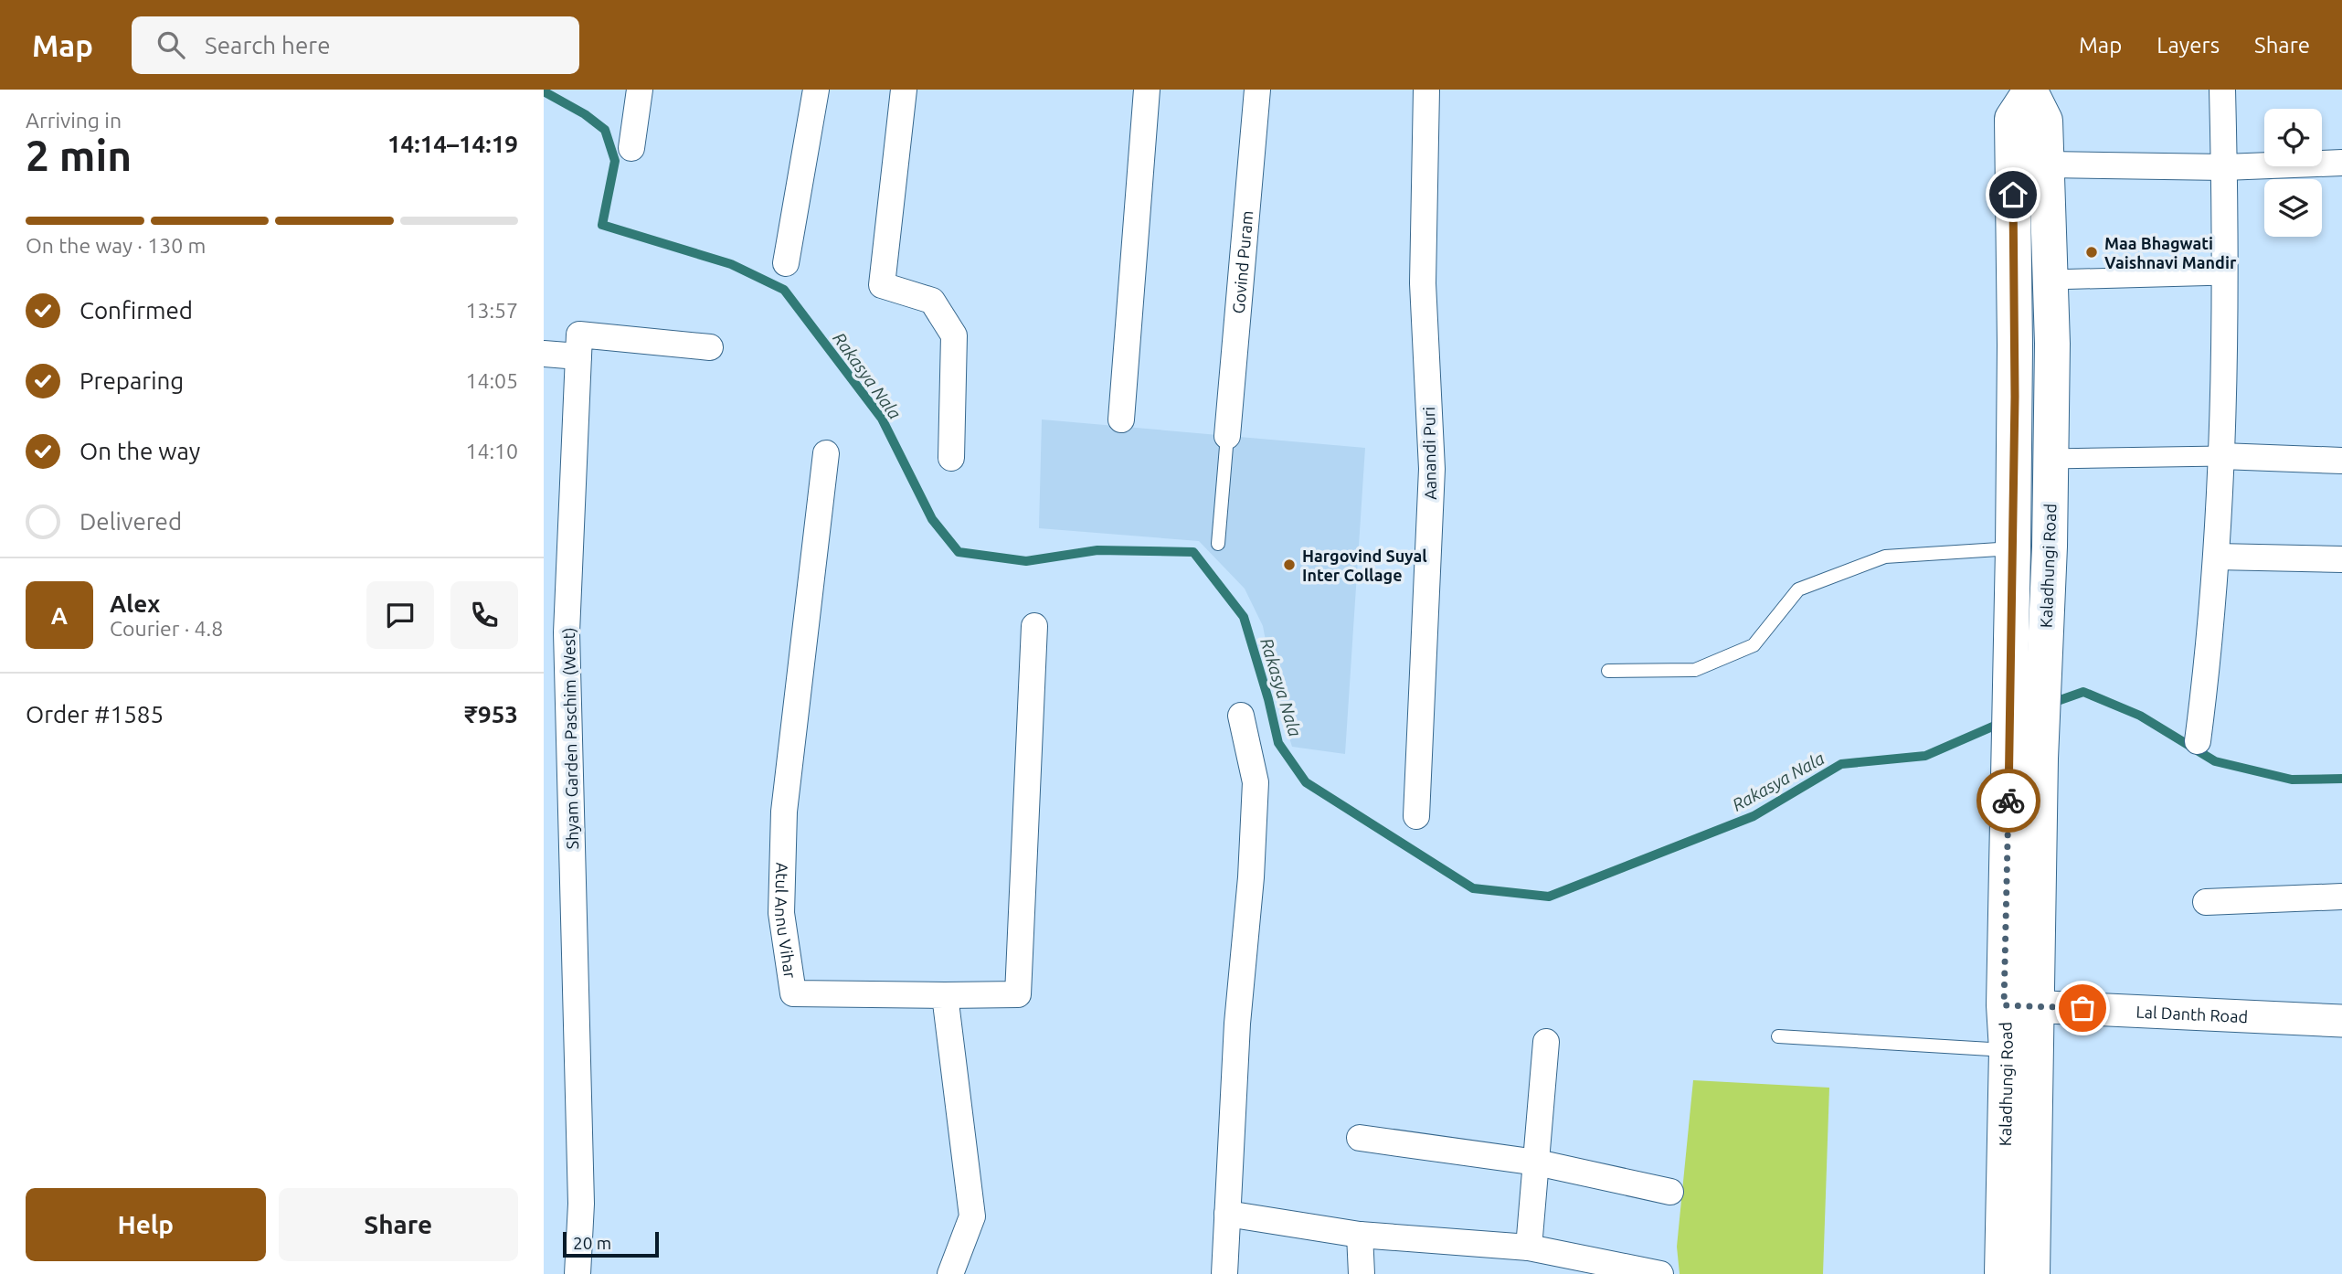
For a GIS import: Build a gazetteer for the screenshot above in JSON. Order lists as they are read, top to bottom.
{
  "streets": {
    "main road": ["Kaladhungi Road"],
    "street": [
      "Govind Puram",
      "Aanandi Puri",
      "Shyam Garden Paschim (West)",
      "Atul Annu Vihar",
      "Lal Danth Road"
    ]
  },
  "crossings": [
    ["Kaladhungi Road", "Lal Danth Road"]
  ],
  "water": ["Rakasya Nala"],
  "places": ["Maa Bhagwati Vaishnavi Mandir", "Hargovind Suyal Inter Collage"],
  "scale_bar": "20 m",
  "page": {
    "header": "Map",
    "search": "Search here",
    "nav": ["Map", "Layers", "Share"],
    "heading": ["2 min", "Arriving in", "14:14–14:19"],
    "panel": [
      "Alex",
      "Courier · 4.8",
      "Order #1585",
      "₹953"
    ],
    "bar": "On the way · 130 m",
    "list": [
      ["Confirmed", "13:57"],
      ["Preparing", "14:05"],
      ["On the way", "14:10"],
      "Delivered"
    ],
    "round": "A",
    "buttons": ["Help", "Share"],
    "scale": "20 m"
  }
}
